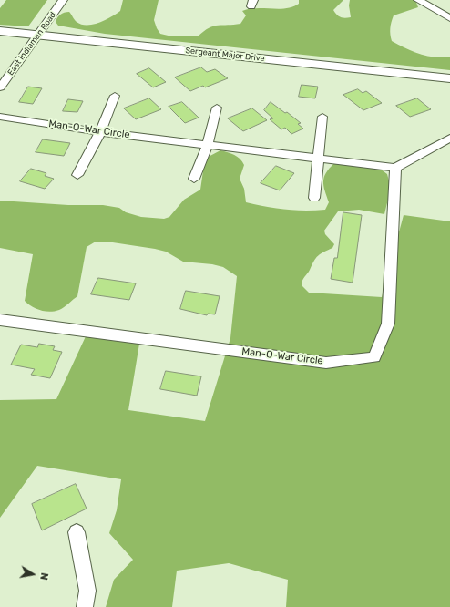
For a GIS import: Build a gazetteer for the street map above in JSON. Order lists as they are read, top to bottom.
{
  "streets": {
    "street": ["East Indiaman Road", "Sergeant Major Drive", "Man-O-War Circle"]
  },
  "crossings": [
    ["East Indiaman Road", "Sergeant Major Drive"]
  ],
  "north": "right"
}
